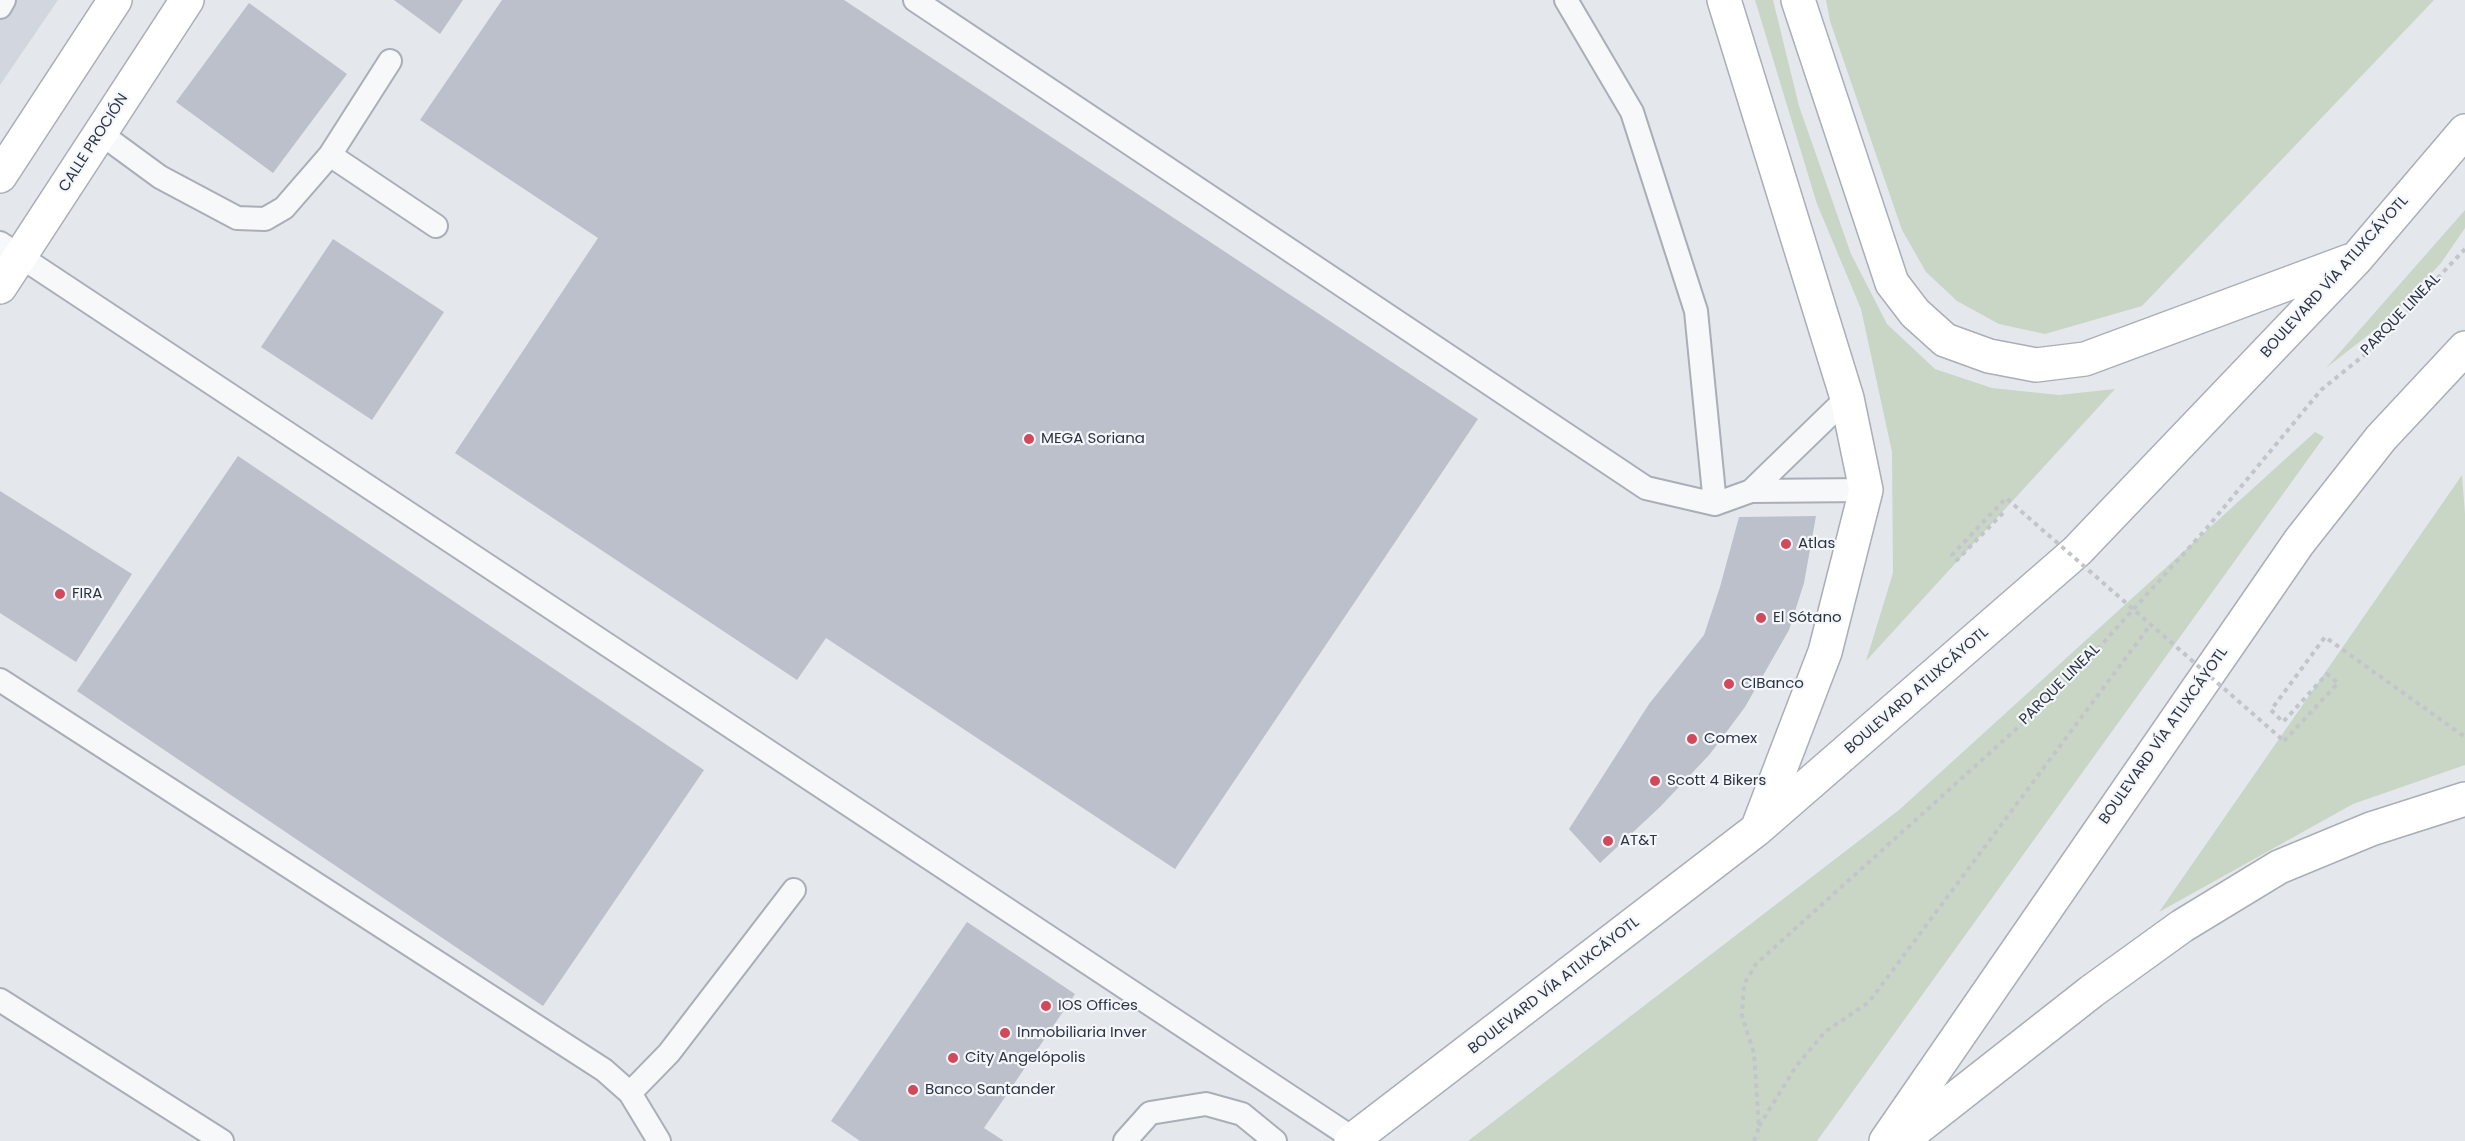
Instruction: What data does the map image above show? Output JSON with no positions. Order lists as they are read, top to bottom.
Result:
{
  "streets": {
    "main road": ["CALLE PROCIÓN", "BOULEVARD VÍA ATLIXCÁYOTL", "BOULEVARD ATLIXCÁYOTL"],
    "path": ["PARQUE LINEAL"]
  },
  "crossings": [
    ["BOULEVARD VÍA ATLIXCÁYOTL", "BOULEVARD ATLIXCÁYOTL"]
  ],
  "places": [
    "MEGA Soriana",
    "Atlas",
    "FIRA",
    "El Sótano",
    "CIBanco",
    "Comex",
    "Scott 4 Bikers",
    "AT&T",
    "IOS Offices",
    "Inmobiliaria Inver",
    "City Angelópolis",
    "Banco Santander"
  ]
}
